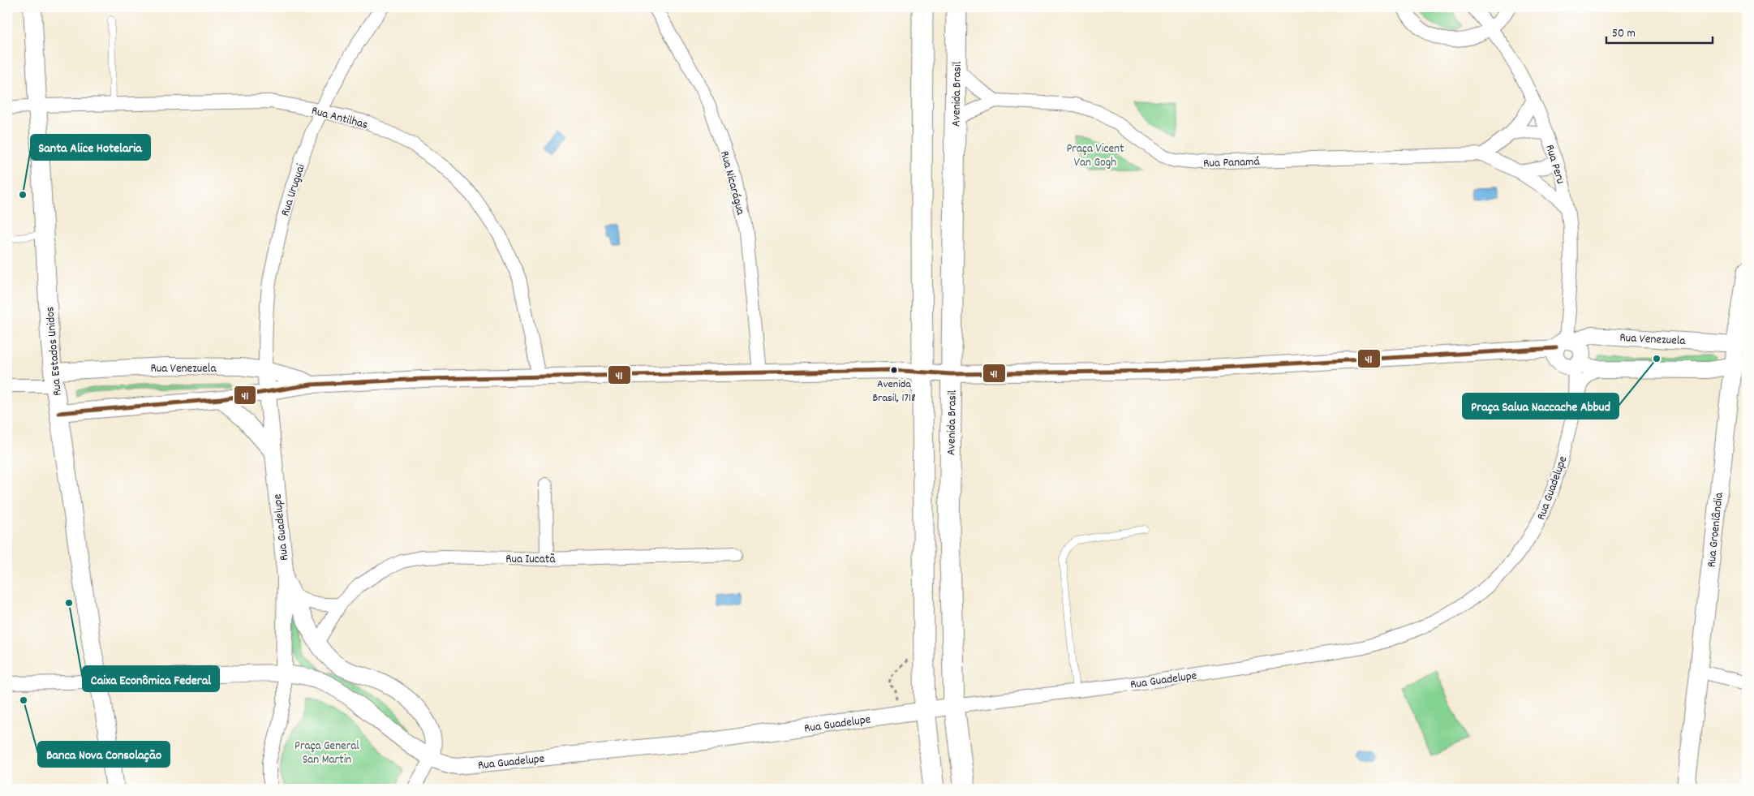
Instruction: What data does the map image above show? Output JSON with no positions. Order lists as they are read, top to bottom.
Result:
{
  "streets": {
    "main road": ["Avenida Brasil", "Rua Estados Unidos", "Rua Groenlândia"],
    "street": [
      "Rua Antilhas",
      "Rua Panamá",
      "Rua Peru",
      "Rua Nicarágua",
      "Rua Uruguai",
      "Rua Venezuela",
      "Rua Guadelupe",
      "Rua Iucatã"
    ]
  },
  "crossings": [
    ["Avenida Brasil", "Rua Panamá"],
    ["Avenida Brasil", "Rua Venezuela"],
    ["Avenida Brasil", "Rua Guadelupe"],
    ["Rua Antilhas", "Rua Uruguai"],
    ["Rua Antilhas", "Rua Venezuela"],
    ["Rua Antilhas", "Rua Estados Unidos"],
    ["Rua Panamá", "Rua Peru"],
    ["Rua Peru", "Rua Venezuela"],
    ["Rua Peru", "Rua Guadelupe"],
    ["Rua Nicarágua", "Rua Venezuela"],
    ["Rua Uruguai", "Rua Venezuela"],
    ["Rua Uruguai", "Rua Guadelupe"],
    ["Rua Venezuela", "Rua Estados Unidos"],
    ["Rua Venezuela", "Rua Guadelupe"],
    ["Rua Venezuela", "Rua Groenlândia"]
  ],
  "parks": ["Praça Vicent Van Gogh", "Praça General San Martin"],
  "places": [
    "Santa Alice Hotelaria",
    "Praça Salua Naccache Abbud",
    "Avenida Brasil, 1718",
    "Caixa Econômica Federal",
    "Banca Nova Consolação"
  ],
  "lines": ["transit line 41"],
  "scale_bar": "50 m"
}
